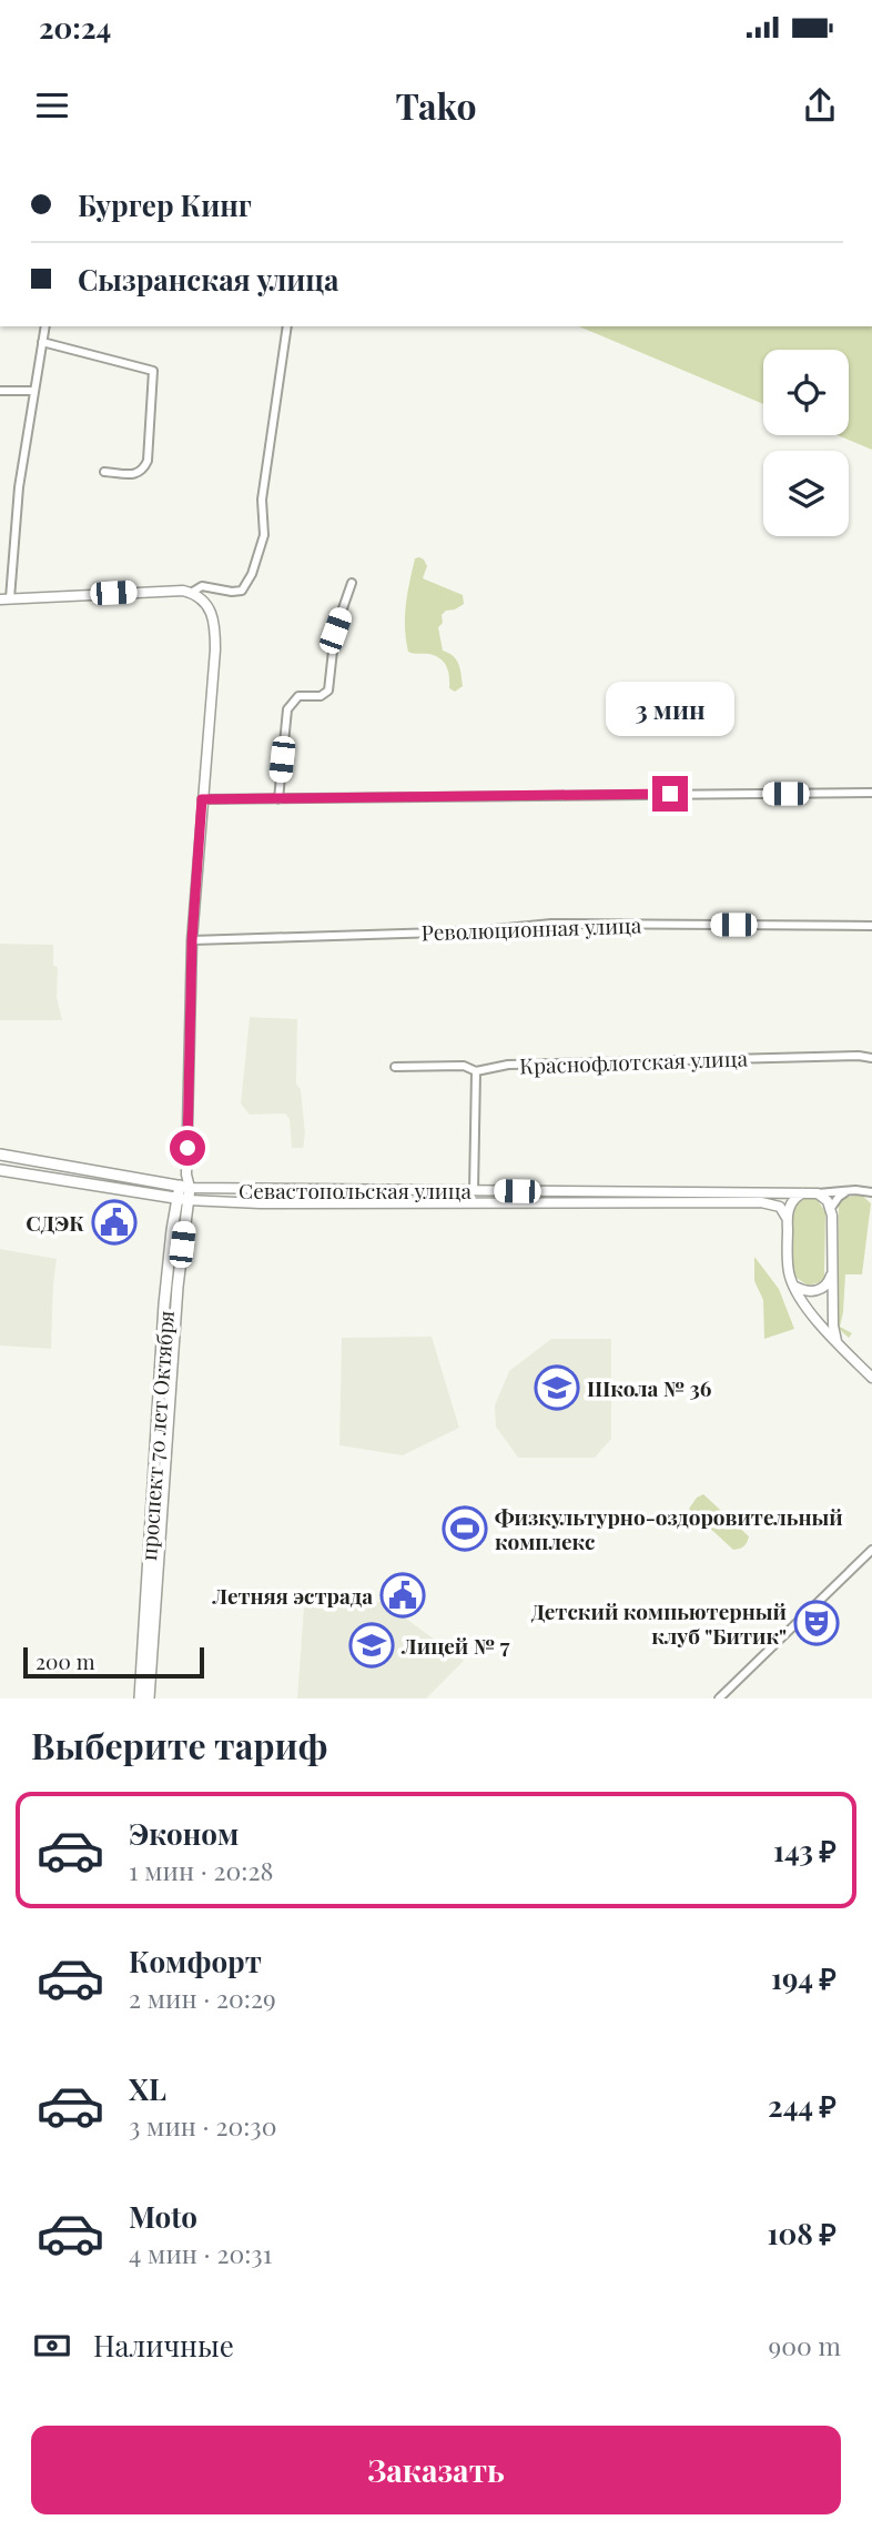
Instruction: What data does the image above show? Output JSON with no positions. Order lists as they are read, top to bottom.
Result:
{
  "streets": {
    "main road": ["Севастопольская улица", "проспект 70 лет Октября"],
    "street": ["Революционная улица", "Краснофлотская улица"]
  },
  "crossings": [
    ["Революционная улица", "проспект 70 лет Октября"],
    ["Севастопольская улица", "проспект 70 лет Октября"]
  ],
  "places": {
    "public building": ["СДЭК", "Летняя эстрада"],
    "school or university": ["Школа № 36", "Лицей № 7"],
    "sports": ["Физкультурно-оздоровительный комплекс"],
    "theatre": ["Детский компьютерный клуб \"Битик\""]
  },
  "scale_bar": "200 m",
  "page": {
    "status": "20:24",
    "header": "Tako",
    "banner": ["Бургер Кинг", "Сызранская улица"],
    "bubble": "3 мин",
    "scale": "200 m",
    "heading": "Выберите тариф",
    "list": [
      {
        "name": "Эконом",
        "note": "1 мин · 20:28",
        "value": "143 ₽"
      },
      {
        "name": "Комфорт",
        "note": "2 мин · 20:29",
        "value": "194 ₽"
      },
      {
        "name": "XL",
        "note": "3 мин · 20:30",
        "value": "244 ₽"
      },
      {
        "name": "Moto",
        "note": "4 мин · 20:31",
        "value": "108 ₽"
      }
    ],
    "pay": ["Наличные", "900 m"],
    "buttons": "Заказать"
  }
}
